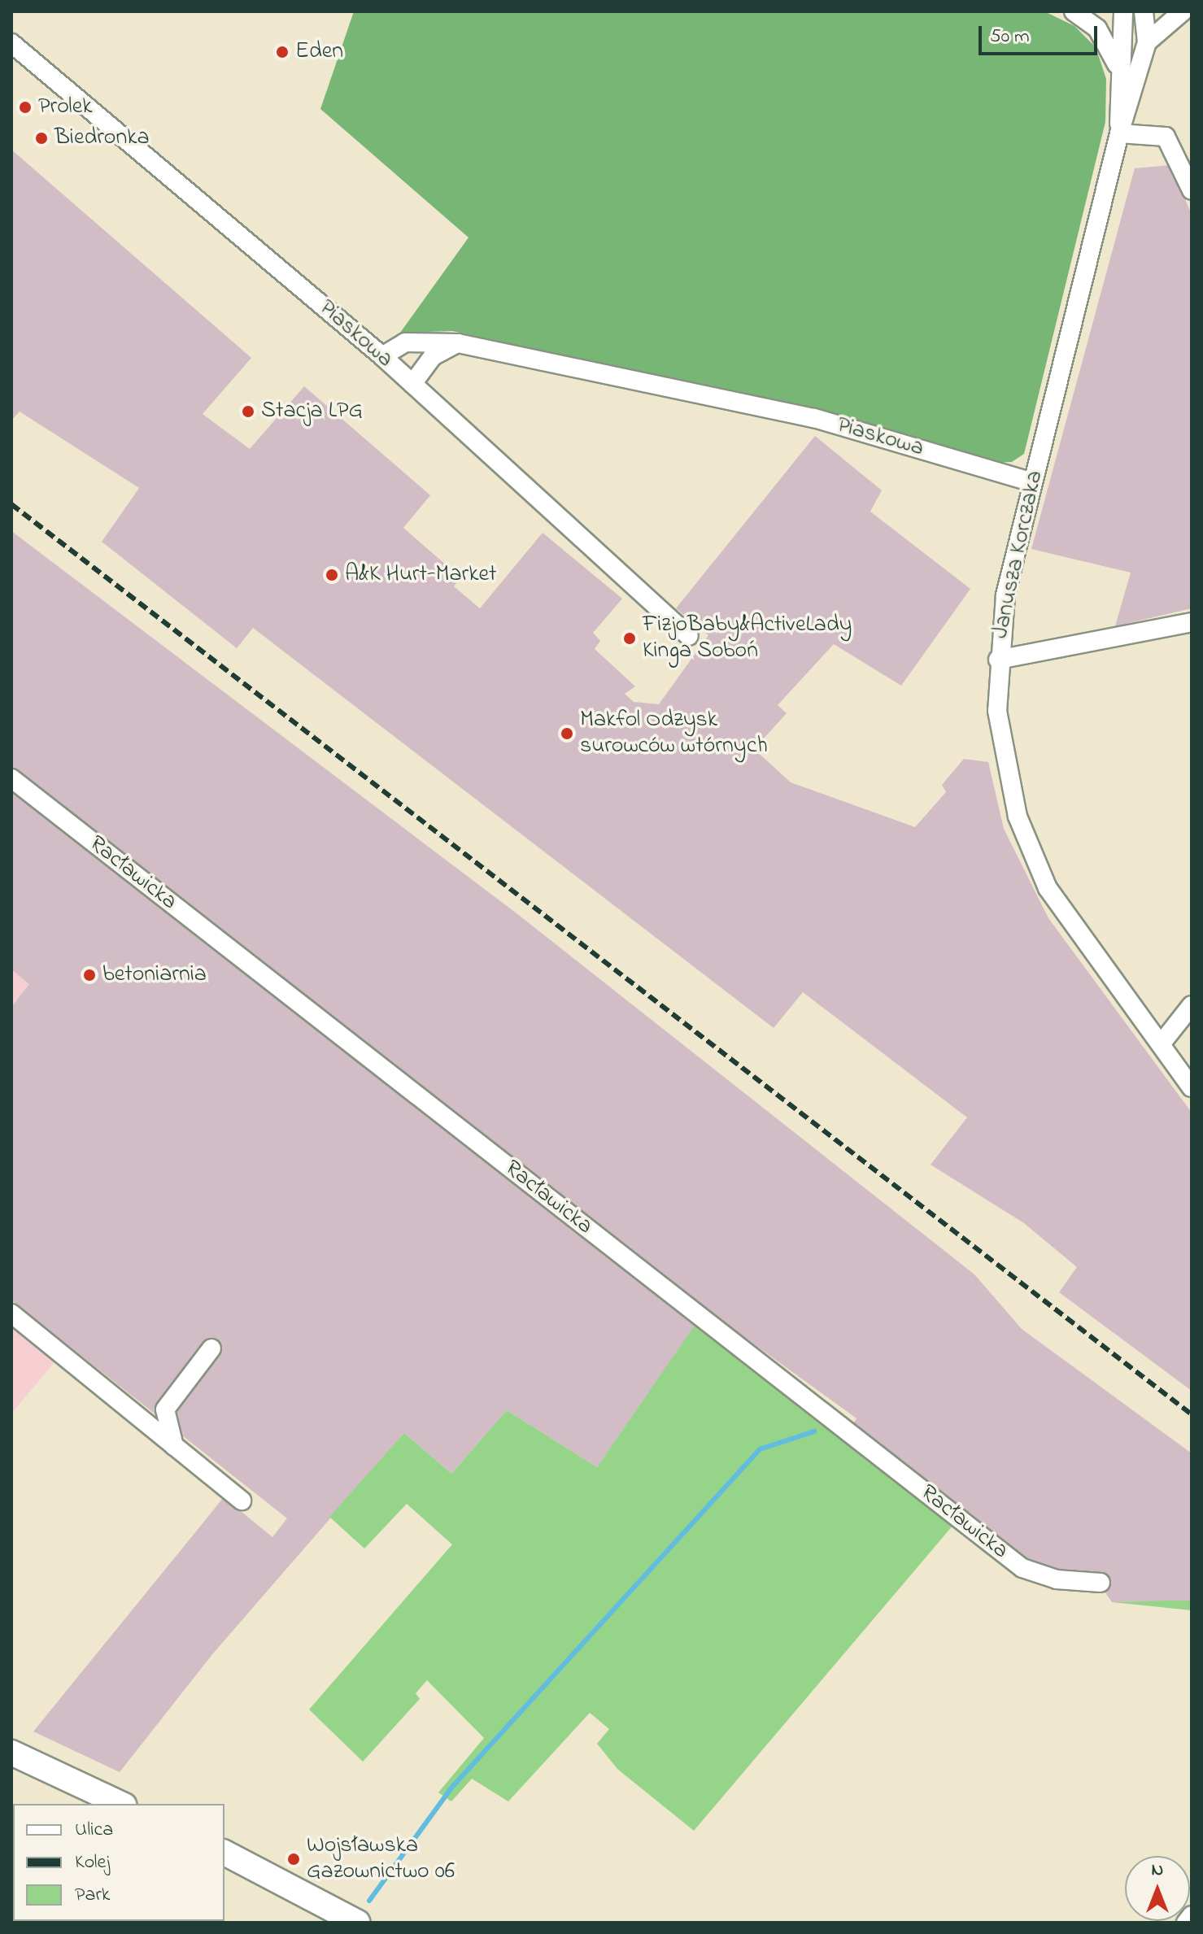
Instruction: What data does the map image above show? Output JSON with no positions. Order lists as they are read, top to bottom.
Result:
{
  "streets": {
    "street": ["Piaskowa", "Janusza Korczaka", "Racławicka"]
  },
  "crossings": [
    ["Piaskowa", "Janusza Korczaka"]
  ],
  "places": [
    "Eden",
    "Prolek",
    "Biedronka",
    "Stacja LPG",
    "A&K Hurt-Market",
    "FizjoBaby&ActiveLady Kinga Soboń",
    "Makfol Odzysk surowców wtórnych",
    "betoniarnia",
    "Wojsławska Gazownictwo 06"
  ],
  "legend": ["Ulica", "Kolej", "Park"],
  "scale_bar": "50 m",
  "north": "top"
}
